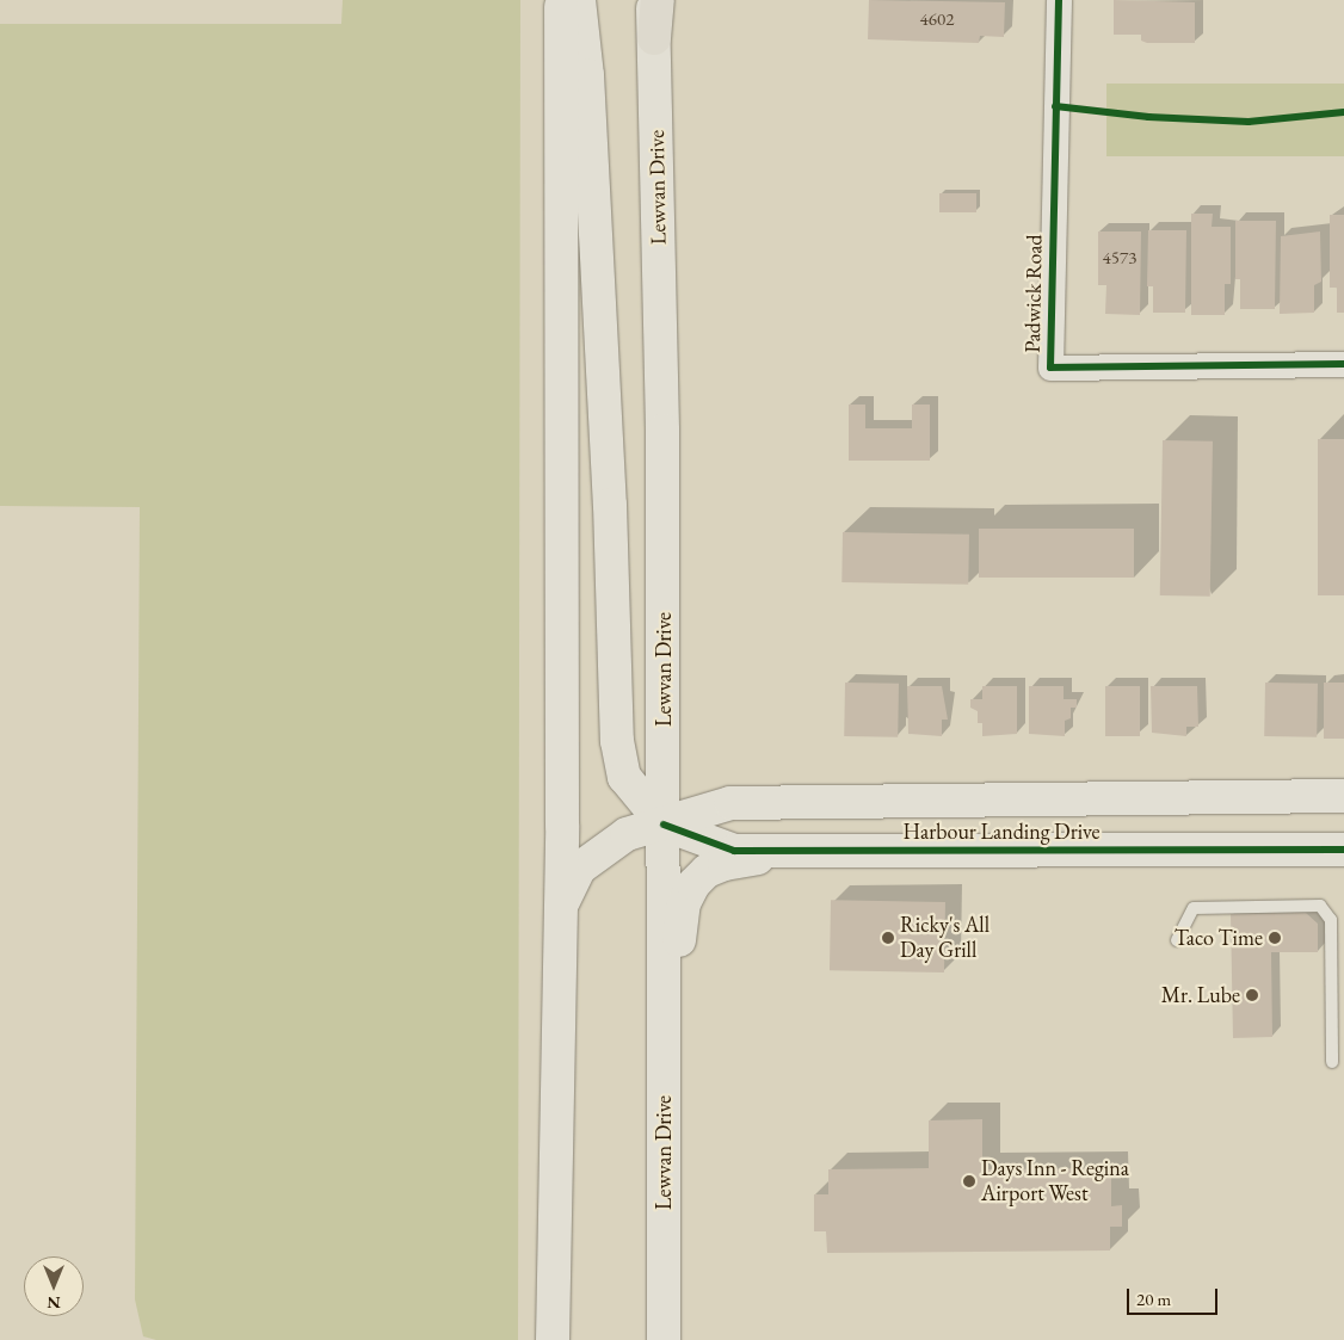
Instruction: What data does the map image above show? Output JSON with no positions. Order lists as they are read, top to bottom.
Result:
{
  "streets": {
    "main road": ["Lewvan Drive", "Harbour Landing Drive"],
    "street": ["Padwick Road"]
  },
  "crossings": [
    ["Lewvan Drive", "Harbour Landing Drive"]
  ],
  "places": [
    "Ricky's All Day Grill",
    "Taco Time",
    "Mr. Lube",
    "Days Inn - Regina Airport West"
  ],
  "house_numbers": ["4602", "4573"],
  "scale_bar": "20 m",
  "north": "bottom"
}
